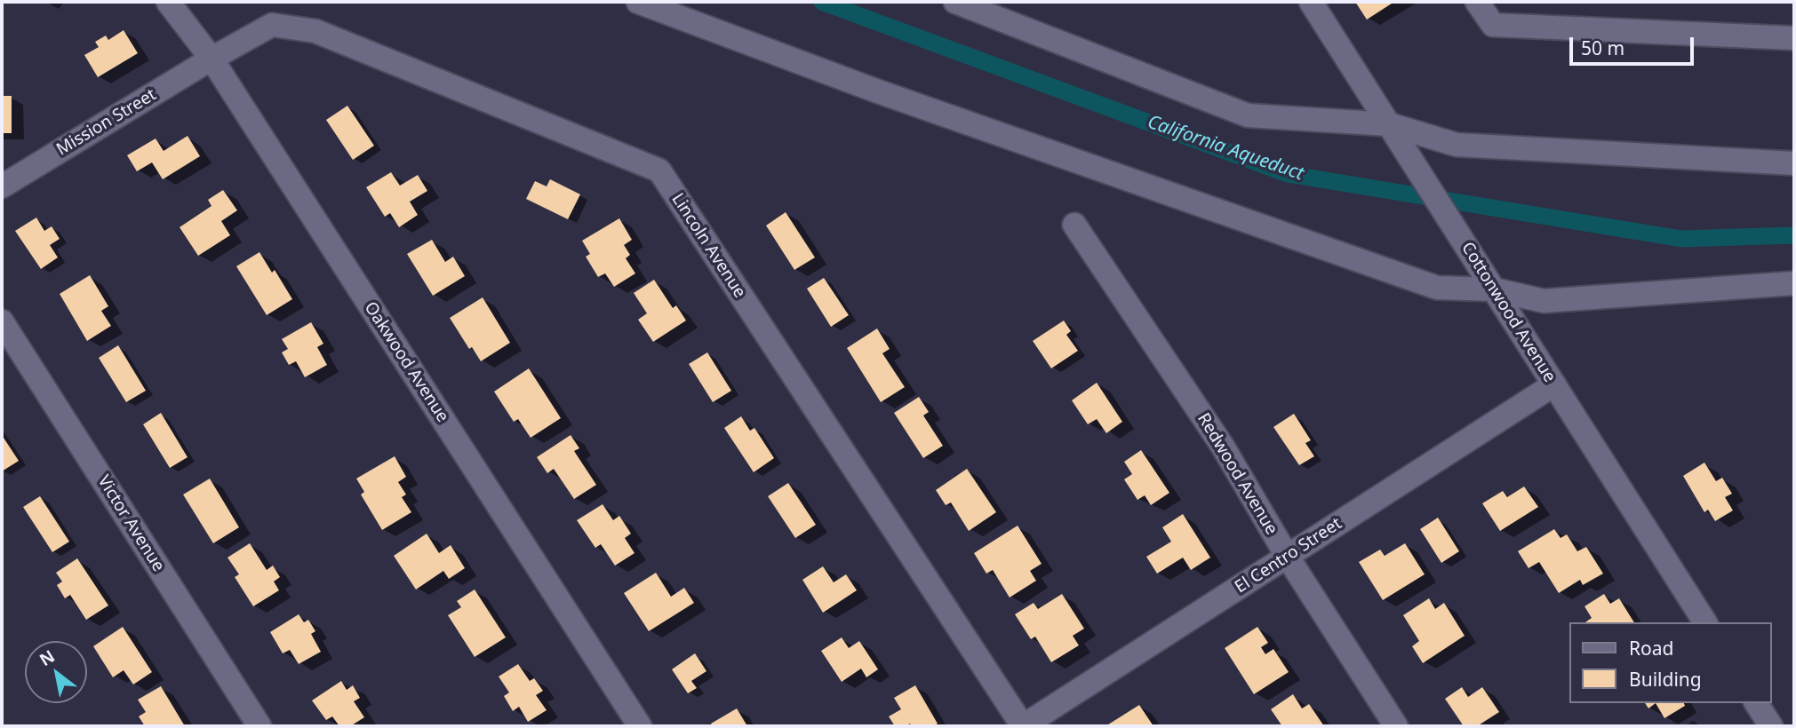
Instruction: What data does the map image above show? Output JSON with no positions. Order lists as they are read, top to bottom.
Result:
{
  "streets": {
    "street": [
      "Mission Street",
      "Lincoln Avenue",
      "Cottonwood Avenue",
      "Oakwood Avenue",
      "Redwood Avenue",
      "Victor Avenue",
      "El Centro Street"
    ]
  },
  "crossings": [
    ["Mission Street", "Lincoln Avenue"],
    ["Mission Street", "Oakwood Avenue"],
    ["Lincoln Avenue", "Oakwood Avenue"],
    ["Lincoln Avenue", "El Centro Street"],
    ["Cottonwood Avenue", "El Centro Street"],
    ["Redwood Avenue", "El Centro Street"]
  ],
  "water": ["California Aqueduct"],
  "legend": ["Road", "Building"],
  "scale_bar": "50 m",
  "north": "top left"
}
